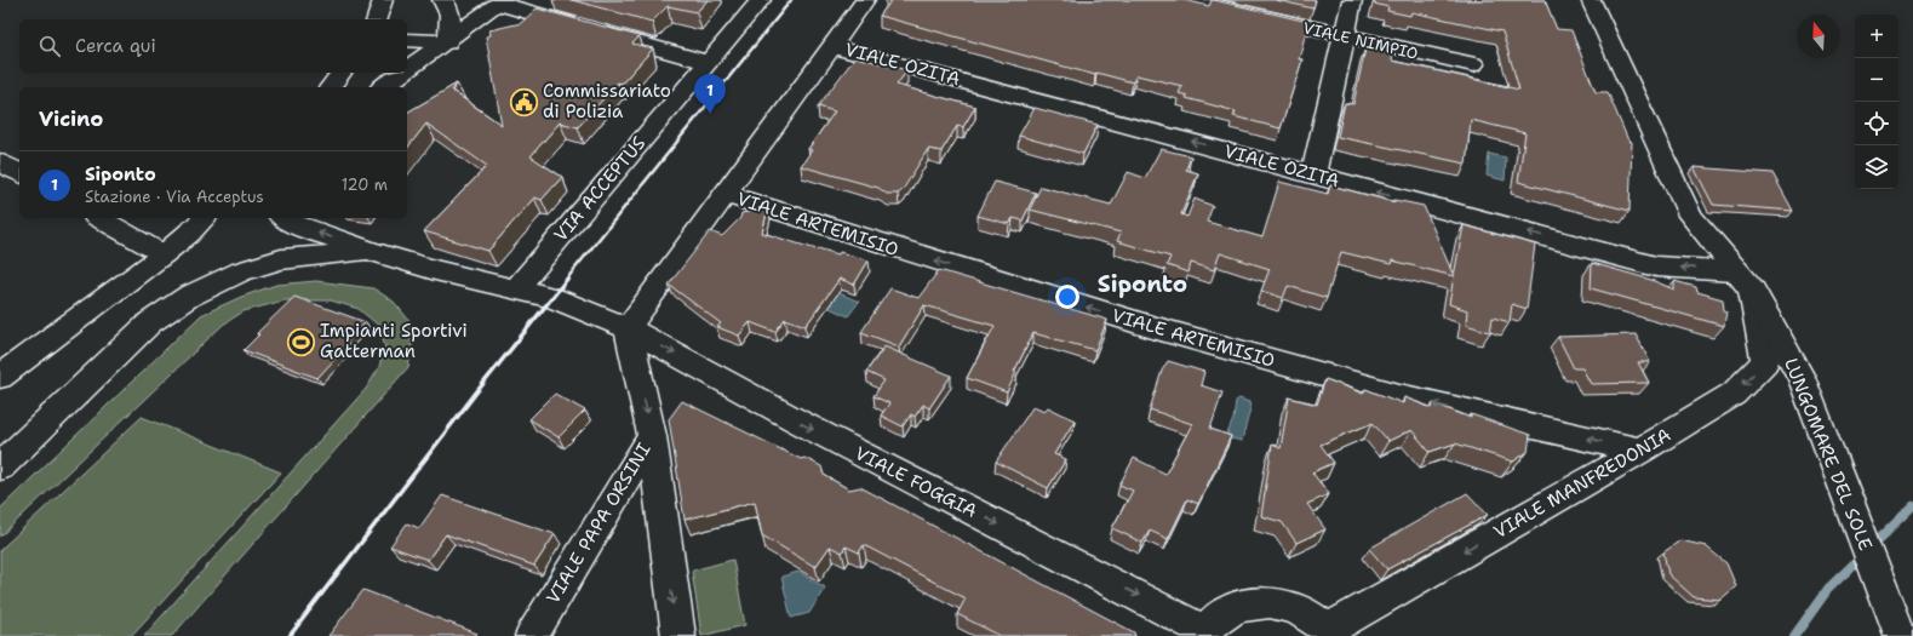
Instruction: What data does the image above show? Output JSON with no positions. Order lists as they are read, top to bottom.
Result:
{
  "streets": {
    "street": [
      "VIALE NIMPIO",
      "VIALE OZITA",
      "VIA ACCEPTUS",
      "VIALE ARTEMISIO",
      "LUNGOMARE DEL SOLE",
      "VIALE FOGGIA",
      "VIALE MANFREDONIA",
      "VIALE PAPA ORSINI"
    ]
  },
  "crossings": [
    ["VIALE OZITA", "LUNGOMARE DEL SOLE"],
    ["VIALE OZITA", "VIALE MANFREDONIA"],
    ["VIA ACCEPTUS", "VIALE FOGGIA"],
    ["VIALE ARTEMISIO", "VIALE MANFREDONIA"],
    ["LUNGOMARE DEL SOLE", "VIALE MANFREDONIA"]
  ],
  "one_way": ["VIALE OZITA", "VIALE ARTEMISIO", "VIALE MANFREDONIA"],
  "districts": ["Siponto"],
  "places": {
    "public building": ["Commissariato di Polizia"],
    "sports": ["Impianti Sportivi Gatterman"]
  },
  "north": "top",
  "page": {
    "map_buttons": ["+", "−"],
    "search": "Cerca qui",
    "pins": "1",
    "heading": "Vicino",
    "list": [
      {
        "mark": "1",
        "name": "Siponto",
        "note": "Stazione · Via Acceptus",
        "value": "120 m"
      }
    ]
  }
}
